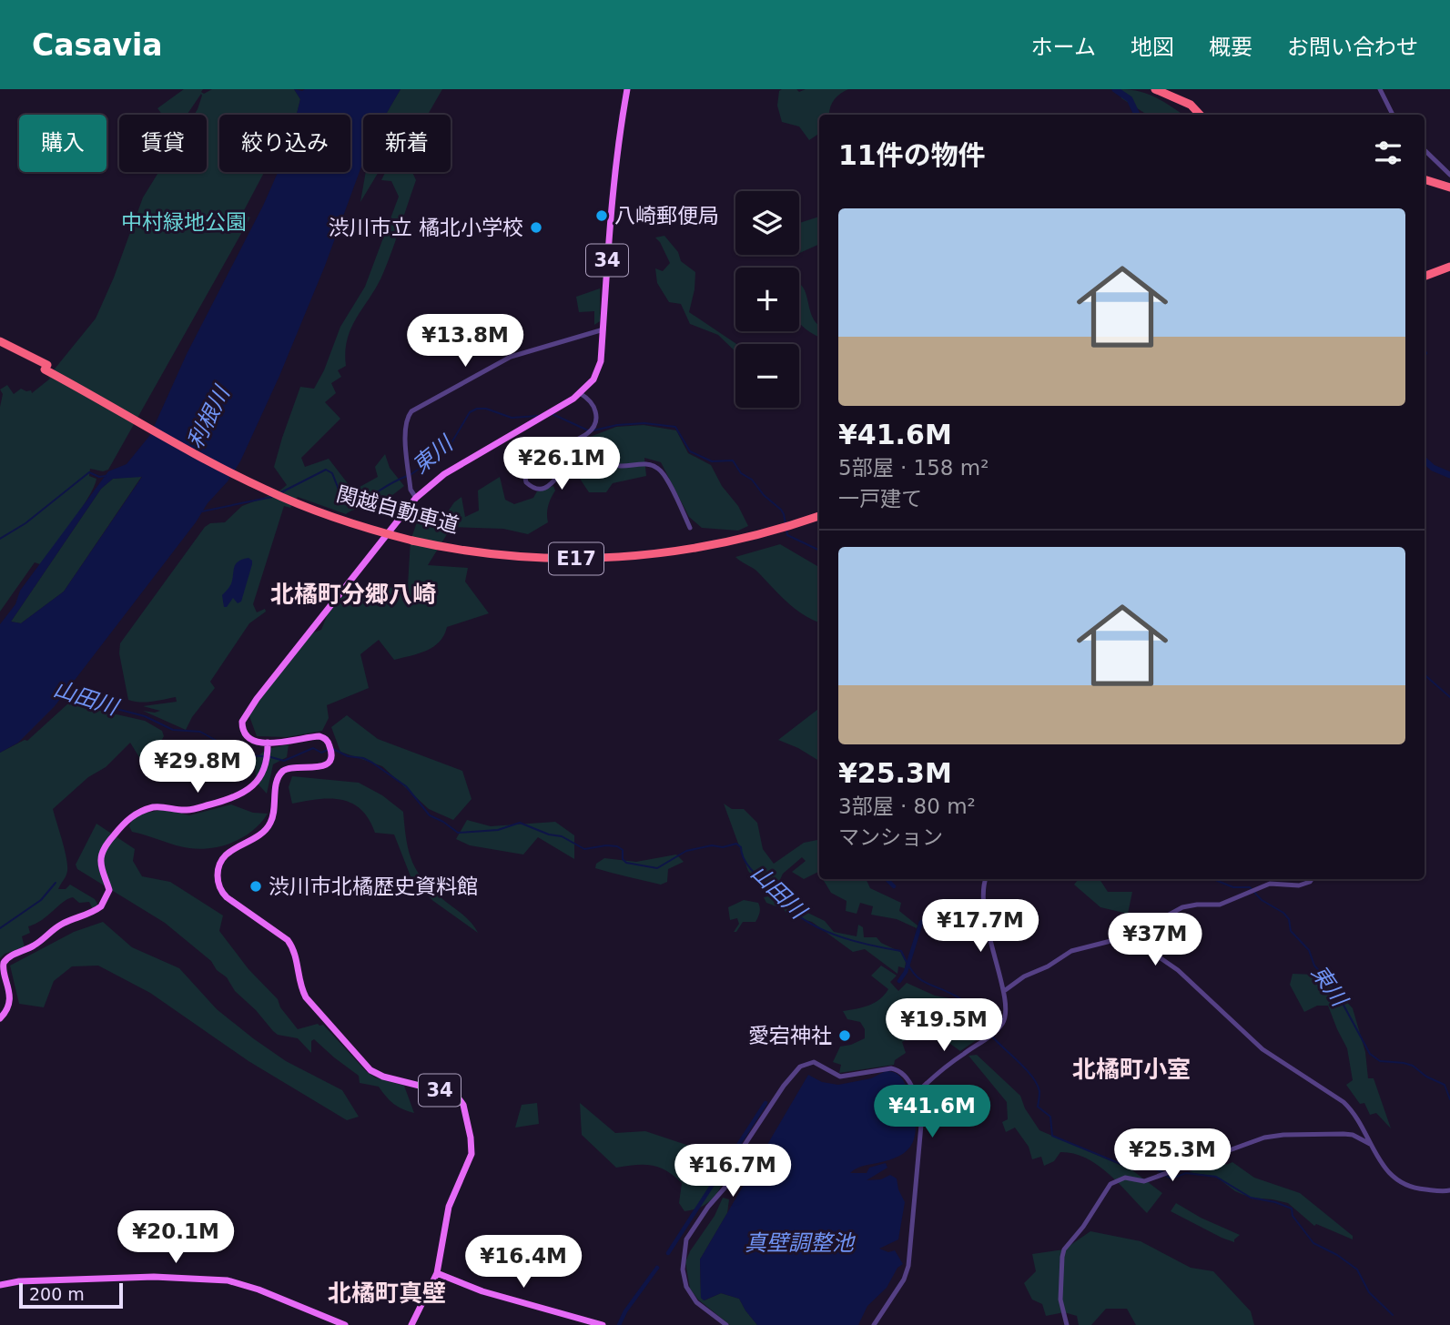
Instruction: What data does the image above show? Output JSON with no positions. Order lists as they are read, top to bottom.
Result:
{
  "streets": {
    "highway": ["関越自動車道", "E17"],
    "main road": ["34"]
  },
  "districts": ["北橘町分郷八崎", "北橘町小室", "北橘町真壁"],
  "water": [
    "利根川",
    "東川",
    "山田川",
    "真壁調整池"
  ],
  "parks": ["中村緑地公園"],
  "places": [
    "八崎郵便局",
    "渋川市立 橘北小学校",
    "渋川市北橘歴史資料館",
    "愛宕神社"
  ],
  "scale_bar": "200 m",
  "page": {
    "header": "Casavia",
    "nav": [
      "ホーム",
      "地図",
      "概要",
      "お問い合わせ"
    ],
    "chip": [
      "購入",
      "賃貸",
      "絞り込み",
      "新着"
    ],
    "heading": "11件の物件",
    "map_buttons": ["+", "−"],
    "list": [
      {
        "name": "¥41.6M",
        "note": "5部屋 · 158 m² · 一戸建て"
      },
      {
        "name": "¥25.3M",
        "note": "3部屋 · 80 m² · マンション"
      }
    ],
    "price": [
      "¥13.8M",
      "¥26.1M",
      "¥29.8M",
      "¥17.7M",
      "¥37M",
      "¥19.5M",
      "¥41.6M",
      "¥25.3M",
      "¥16.7M",
      "¥20.1M",
      "¥16.4M"
    ],
    "scale": "200 m"
  }
}
